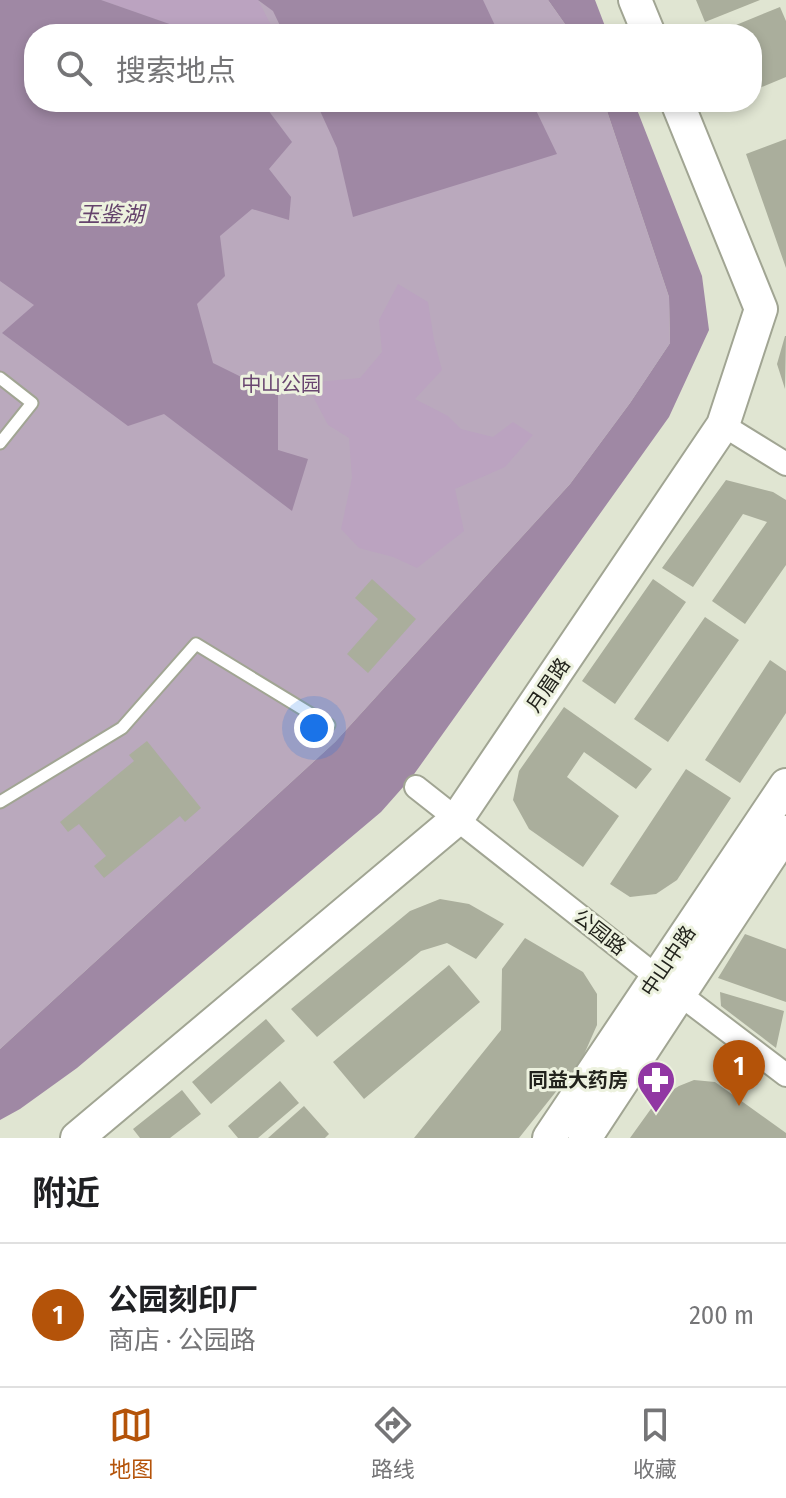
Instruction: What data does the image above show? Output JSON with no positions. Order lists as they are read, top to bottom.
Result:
{
  "streets": {
    "street": ["月眉路", "公园路", "中山中路"]
  },
  "crossings": [
    ["月眉路", "公园路"],
    ["公园路", "中山中路"]
  ],
  "water": ["玉鉴湖"],
  "parks": ["中山公园"],
  "places": {
    "pharmacy": ["同益大药房"]
  },
  "page": {
    "search": "搜索地点",
    "pins": "1",
    "heading": "附近",
    "list": [
      {
        "mark": "1",
        "name": "公园刻印厂",
        "note": "商店 · 公园路",
        "value": "200 m"
      }
    ],
    "nav": ["地图", "路线", "收藏"]
  }
}
